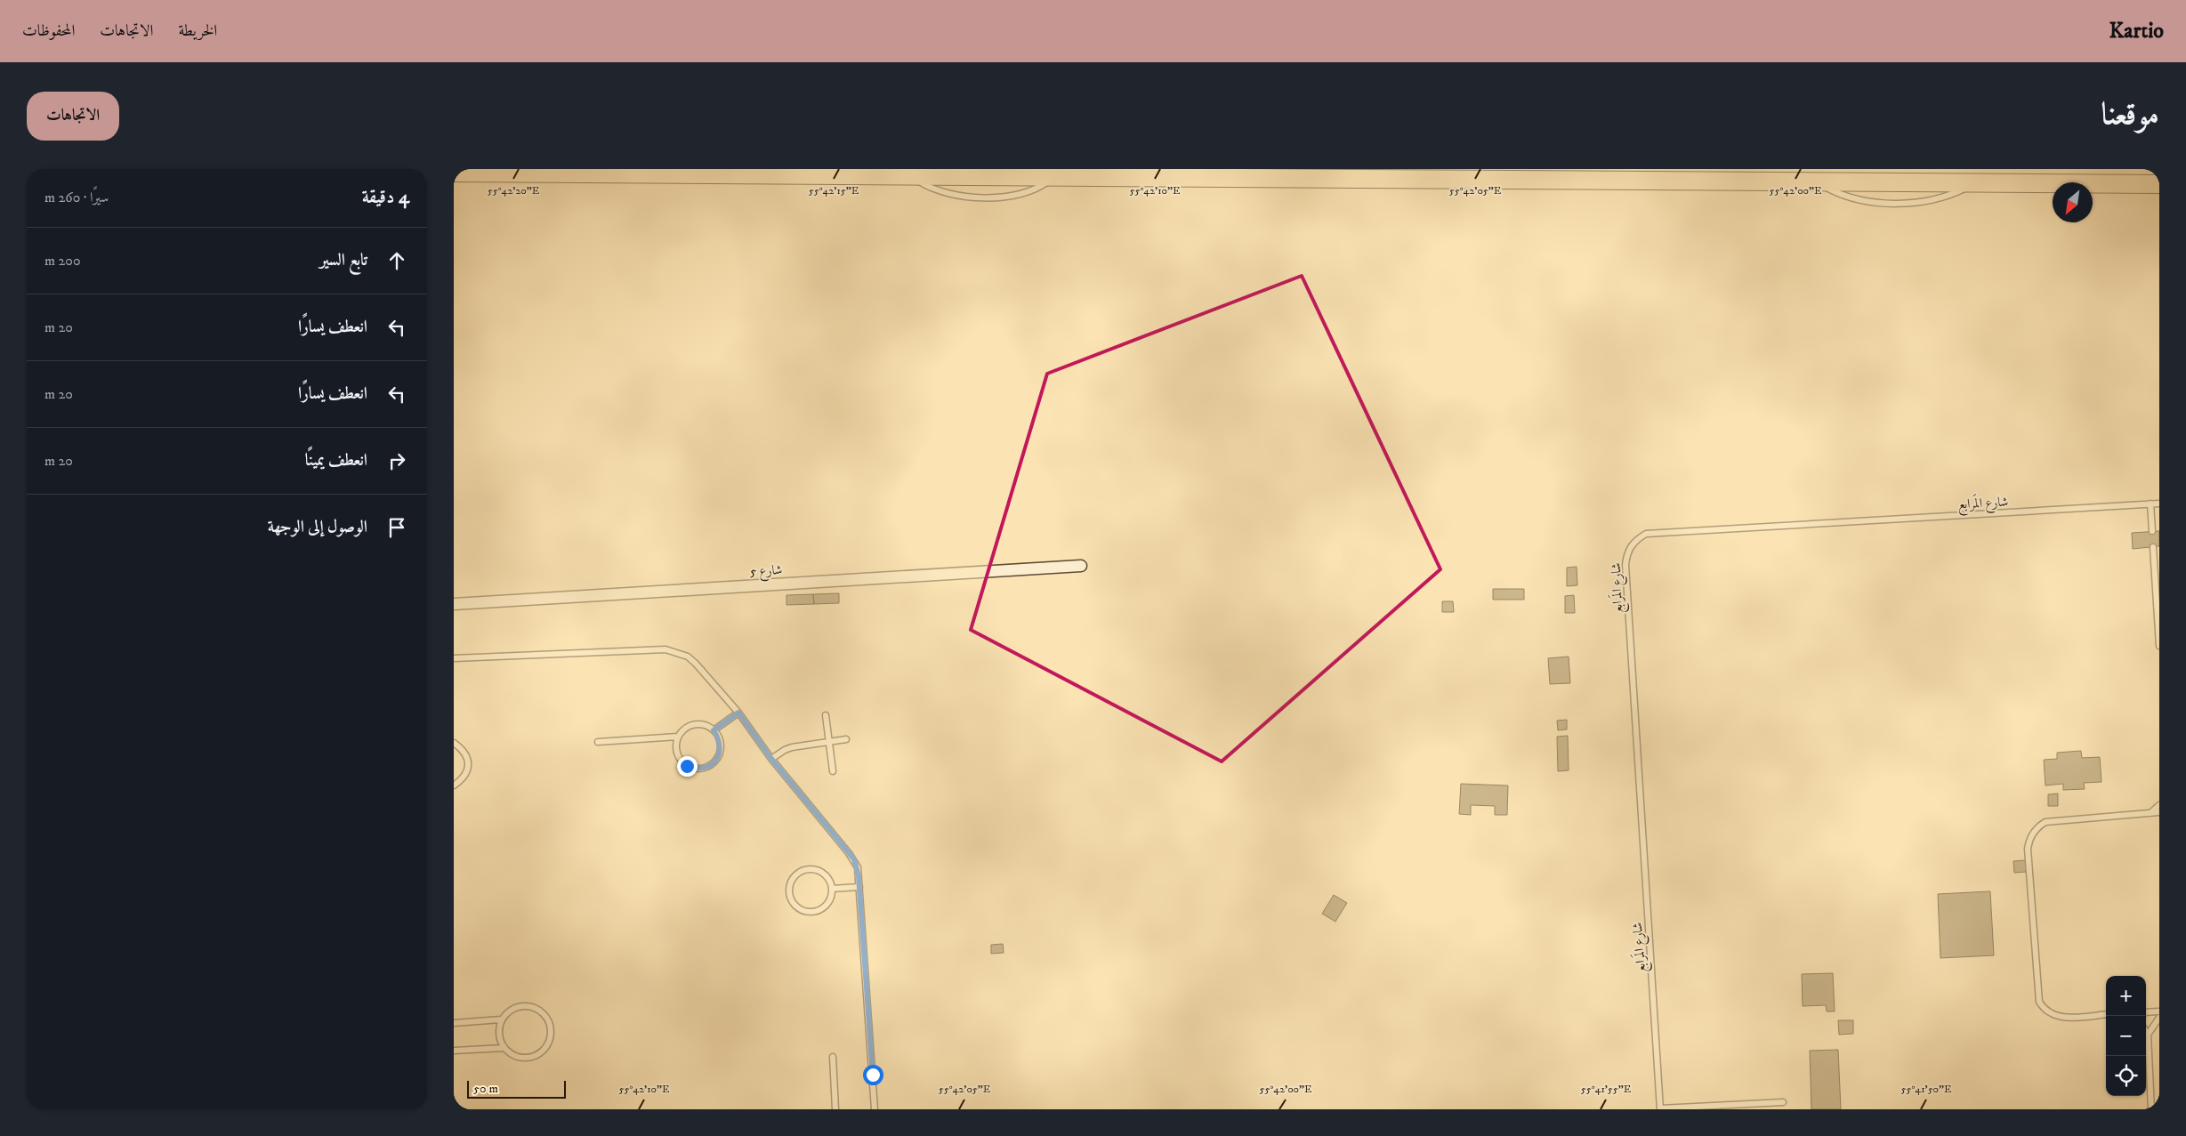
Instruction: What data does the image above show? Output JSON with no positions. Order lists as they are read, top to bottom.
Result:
{
  "streets": {
    "street": ["شارع 5"],
    "lane": ["شارع المَرابع"]
  },
  "scale_bar": "50 m",
  "north": "bottom left",
  "page": {
    "header": "Kartio",
    "nav": ["الخريطة", "الاتجاهات", "المحفوظات"],
    "title": "موقعنا",
    "buttons": "الاتجاهات",
    "heading": ["4 دقيقة", "سيرًا · 260 m"],
    "list": [
      ["تابع السير", "200 m"],
      ["انعطف يسارًا", "20 m"],
      ["انعطف يسارًا", "20 m"],
      ["انعطف يمينًا", "20 m"],
      "الوصول إلى الوجهة"
    ],
    "map_buttons": ["+", "−"],
    "scale": "50 m"
  },
  "coordinates": [
    "55°42'20\"E",
    "55°42'15\"E",
    "55°42'10\"E",
    "55°42'05\"E",
    "55°42'00\"E",
    "55°41'55\"E",
    "55°41'50\"E"
  ]
}
